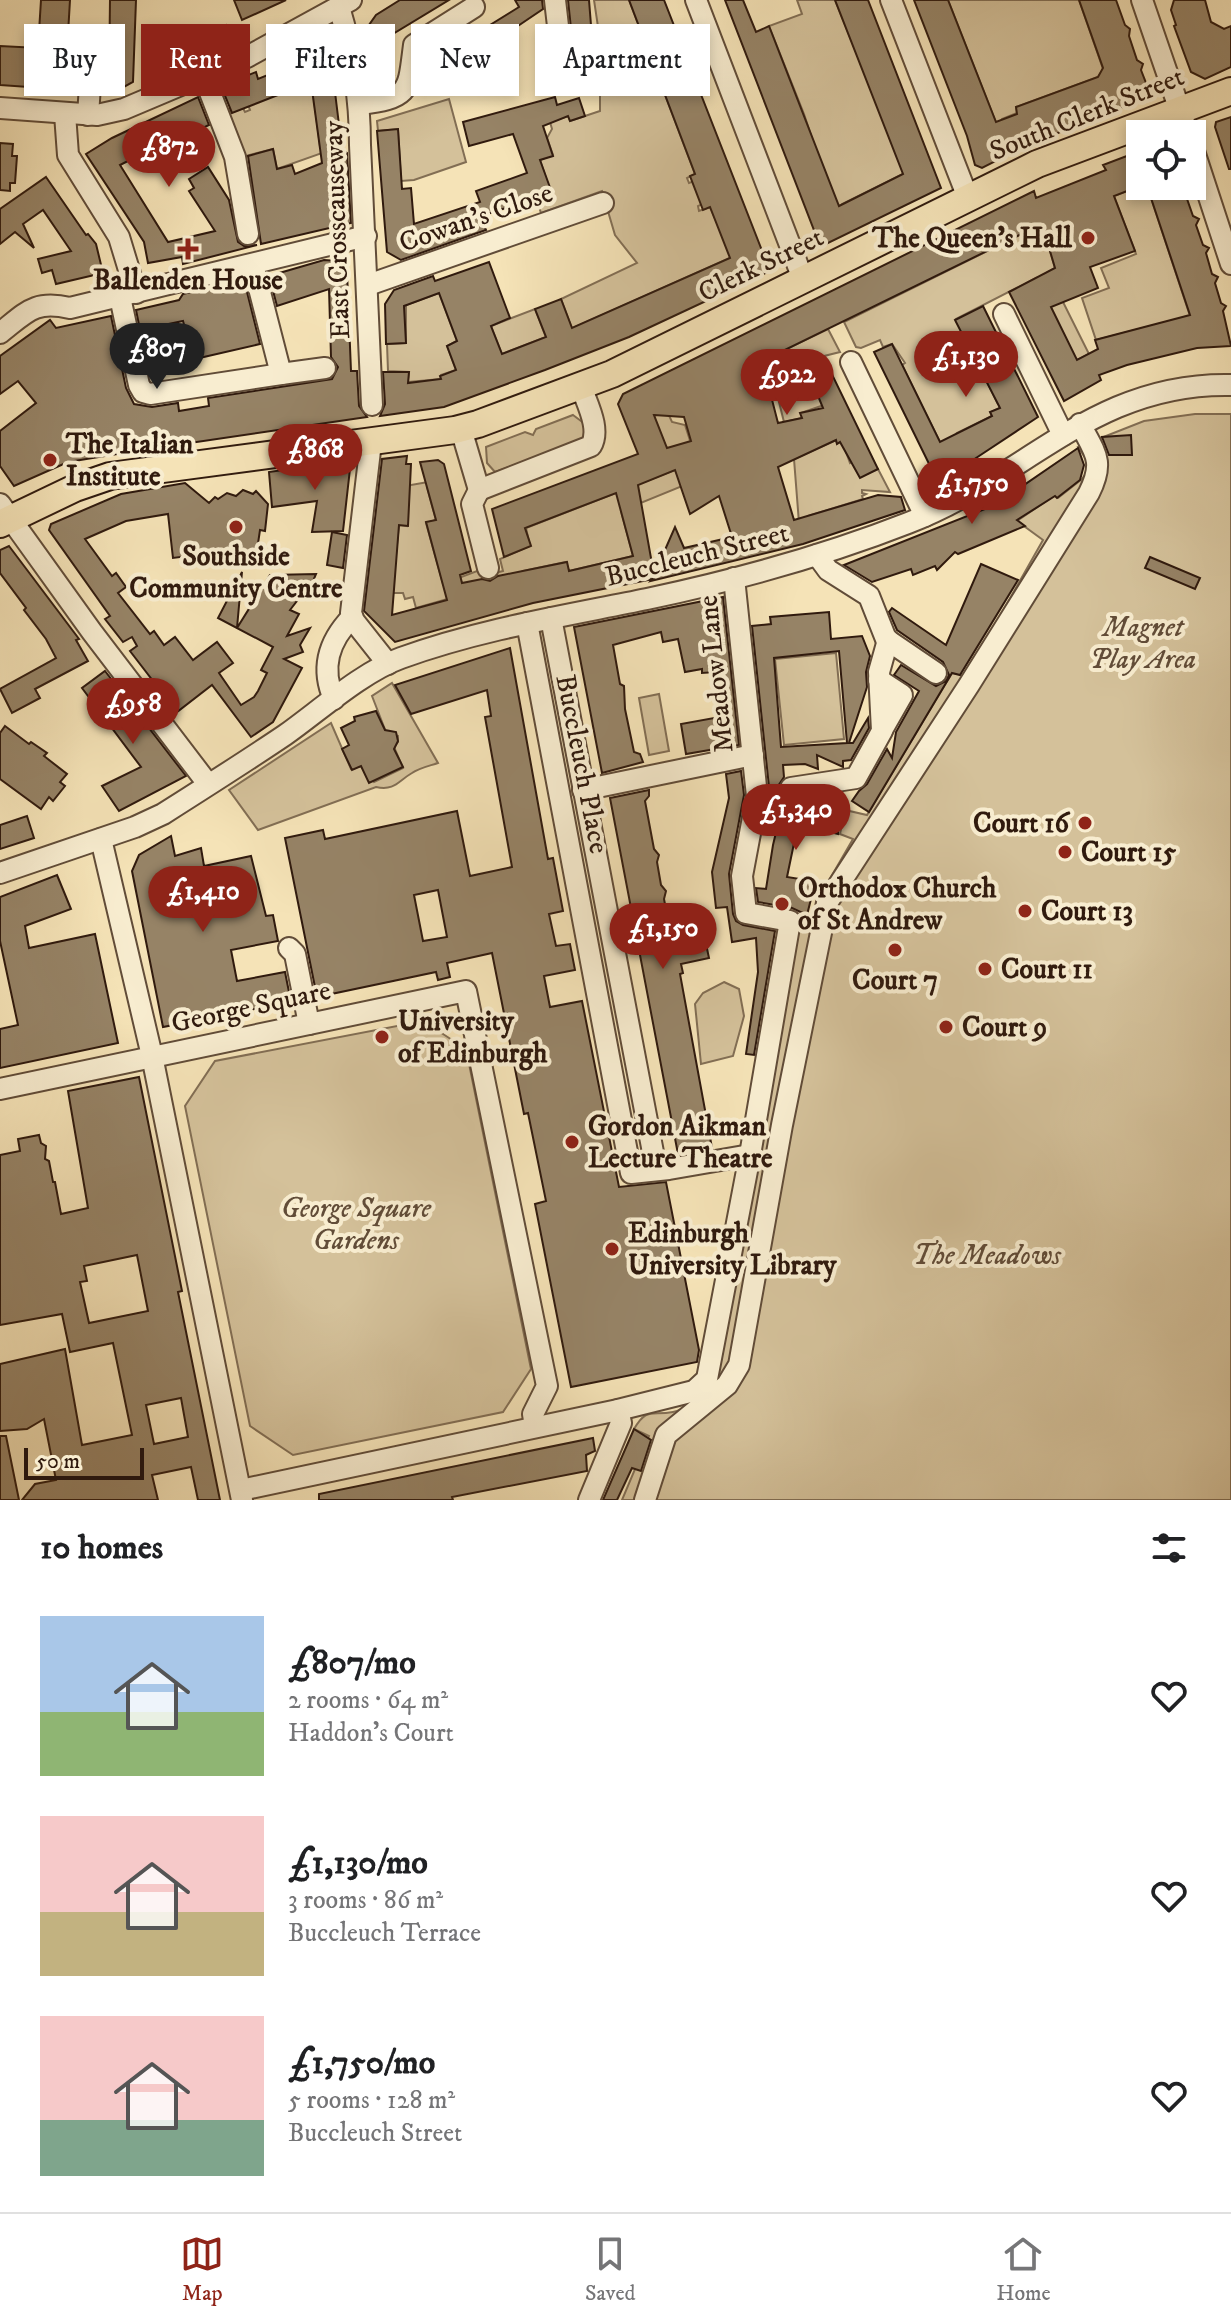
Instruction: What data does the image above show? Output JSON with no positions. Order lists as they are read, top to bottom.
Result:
{
  "streets": {
    "main road": ["South Clerk Street", "Clerk Street"],
    "street": [
      "Cowan's Close",
      "East Crosscauseway",
      "Buccleuch Street",
      "Meadow Lane",
      "Buccleuch Place",
      "George Square"
    ]
  },
  "crossings": [
    ["South Clerk Street", "Clerk Street"],
    ["Cowan's Close", "East Crosscauseway"],
    ["Buccleuch Street", "Meadow Lane"],
    ["Buccleuch Street", "Buccleuch Place"],
    ["Meadow Lane", "Buccleuch Place"],
    ["Meadow Lane", "George Square"],
    ["Buccleuch Place", "George Square"]
  ],
  "parks": ["Magnet Play Area", "George Square Gardens", "The Meadows"],
  "places": {
    "other": [
      "The Queen's Hall",
      "The Italian Institute",
      "Southside Community Centre",
      "Court 16",
      "Court 15",
      "Orthodox Church of St Andrew",
      "Court 13",
      "Court 7",
      "Court 11",
      "Court 9",
      "University of Edinburgh",
      "Gordon Aikman Lecture Theatre",
      "Edinburgh University Library"
    ],
    "health": ["Ballenden House"]
  },
  "scale_bar": "50 m",
  "page": {
    "chip": [
      "Buy",
      "Rent",
      "Filters",
      "New",
      "Apartment"
    ],
    "price": [
      "£872",
      "£807",
      "£1,130",
      "£922",
      "£868",
      "£1,750",
      "£958",
      "£1,340",
      "£1,410",
      "£1,150"
    ],
    "scale": "50 m",
    "heading": "10 homes",
    "list": [
      {
        "name": "£807/mo",
        "note": "2 rooms · 64 m² · Haddon's Court"
      },
      {
        "name": "£1,130/mo",
        "note": "3 rooms · 86 m² · Buccleuch Terrace"
      },
      {
        "name": "£1,750/mo",
        "note": "5 rooms · 128 m² · Buccleuch Street"
      }
    ],
    "tabs": ["Map", "Saved", "Home"]
  }
}
